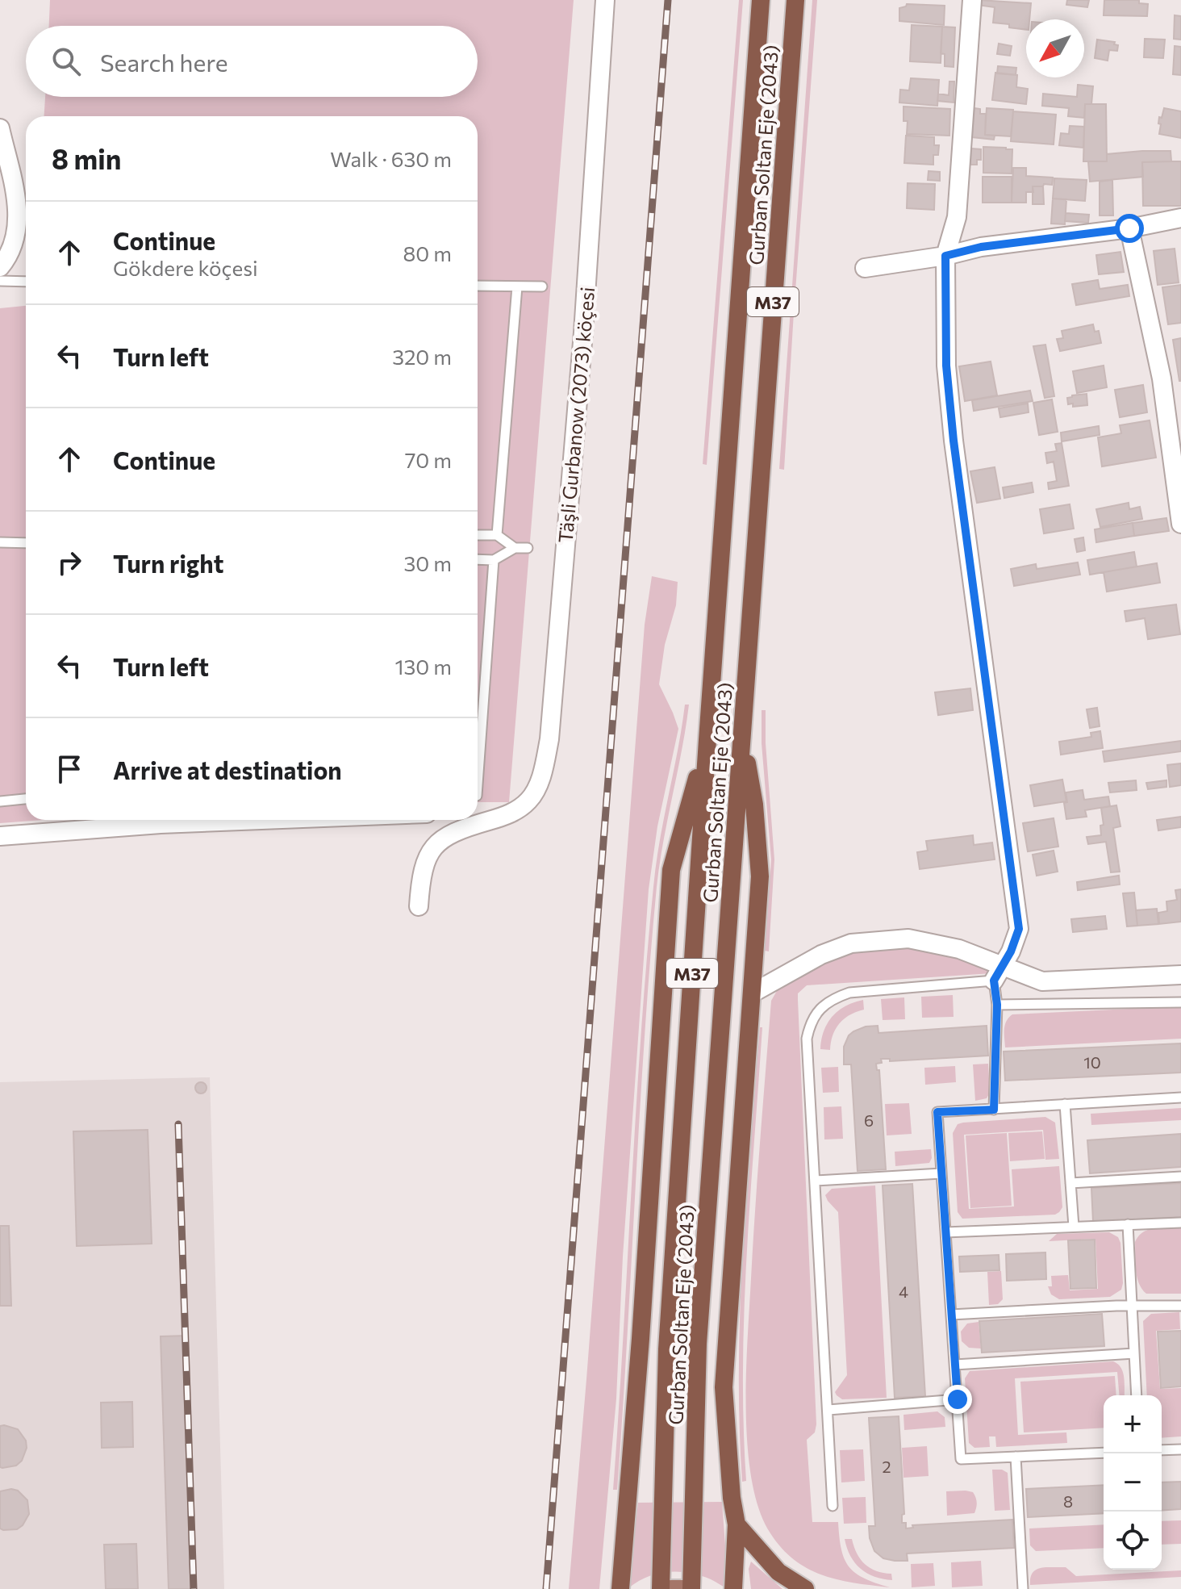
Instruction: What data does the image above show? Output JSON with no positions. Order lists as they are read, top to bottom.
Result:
{
  "streets": {
    "highway": ["Gurban Soltan Eje (2043)", "M37"],
    "street": ["Täşli Gurbanow (2073) köçesi"]
  },
  "house_numbers": [
    "10",
    "6",
    "4",
    "2",
    "8"
  ],
  "north": "bottom left",
  "page": {
    "search": "Search here",
    "heading": ["8 min", "Walk · 630 m"],
    "list": [
      ["Continue", "Gökdere köçesi", "80 m"],
      ["Turn left", "320 m"],
      ["Continue", "70 m"],
      ["Turn right", "30 m"],
      ["Turn left", "130 m"],
      "Arrive at destination"
    ],
    "map_buttons": ["+", "−"]
  }
}
